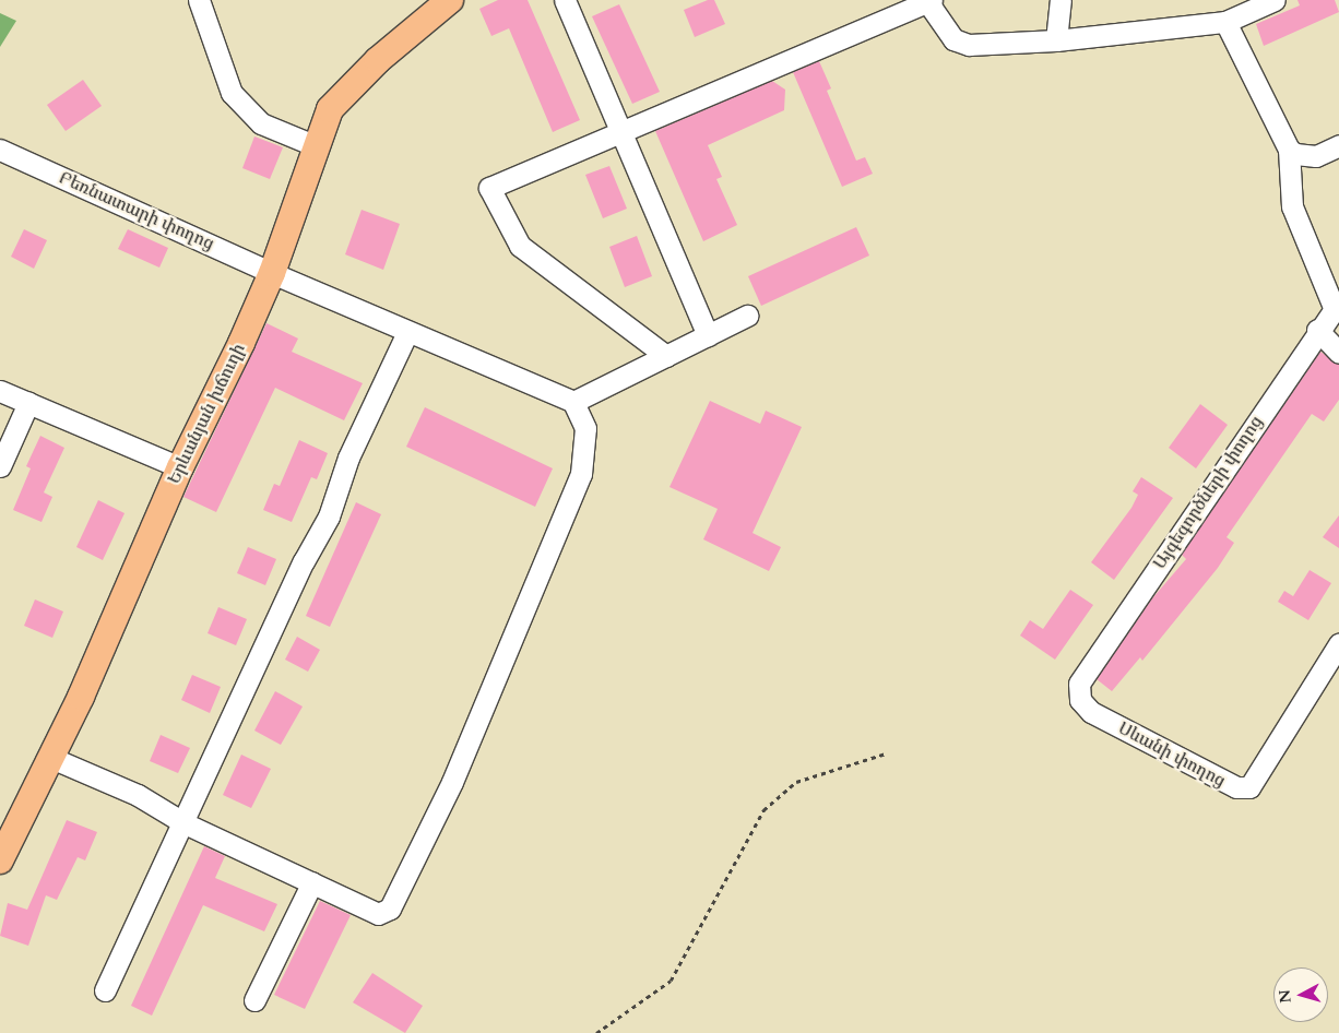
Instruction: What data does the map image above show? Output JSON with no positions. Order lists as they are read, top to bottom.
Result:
{
  "streets": {
    "main road": ["Երևանյան խճուղի"],
    "street": ["Բեռնատարի փողոց", "Այգեգործների փողոց", "Սևանի փողոց"]
  },
  "crossings": [
    ["Բեռնատարի փողոց", "Երևանյան խճուղի"],
    ["Այգեգործների փողոց", "Սևանի փողոց"]
  ],
  "north": "left"
}
